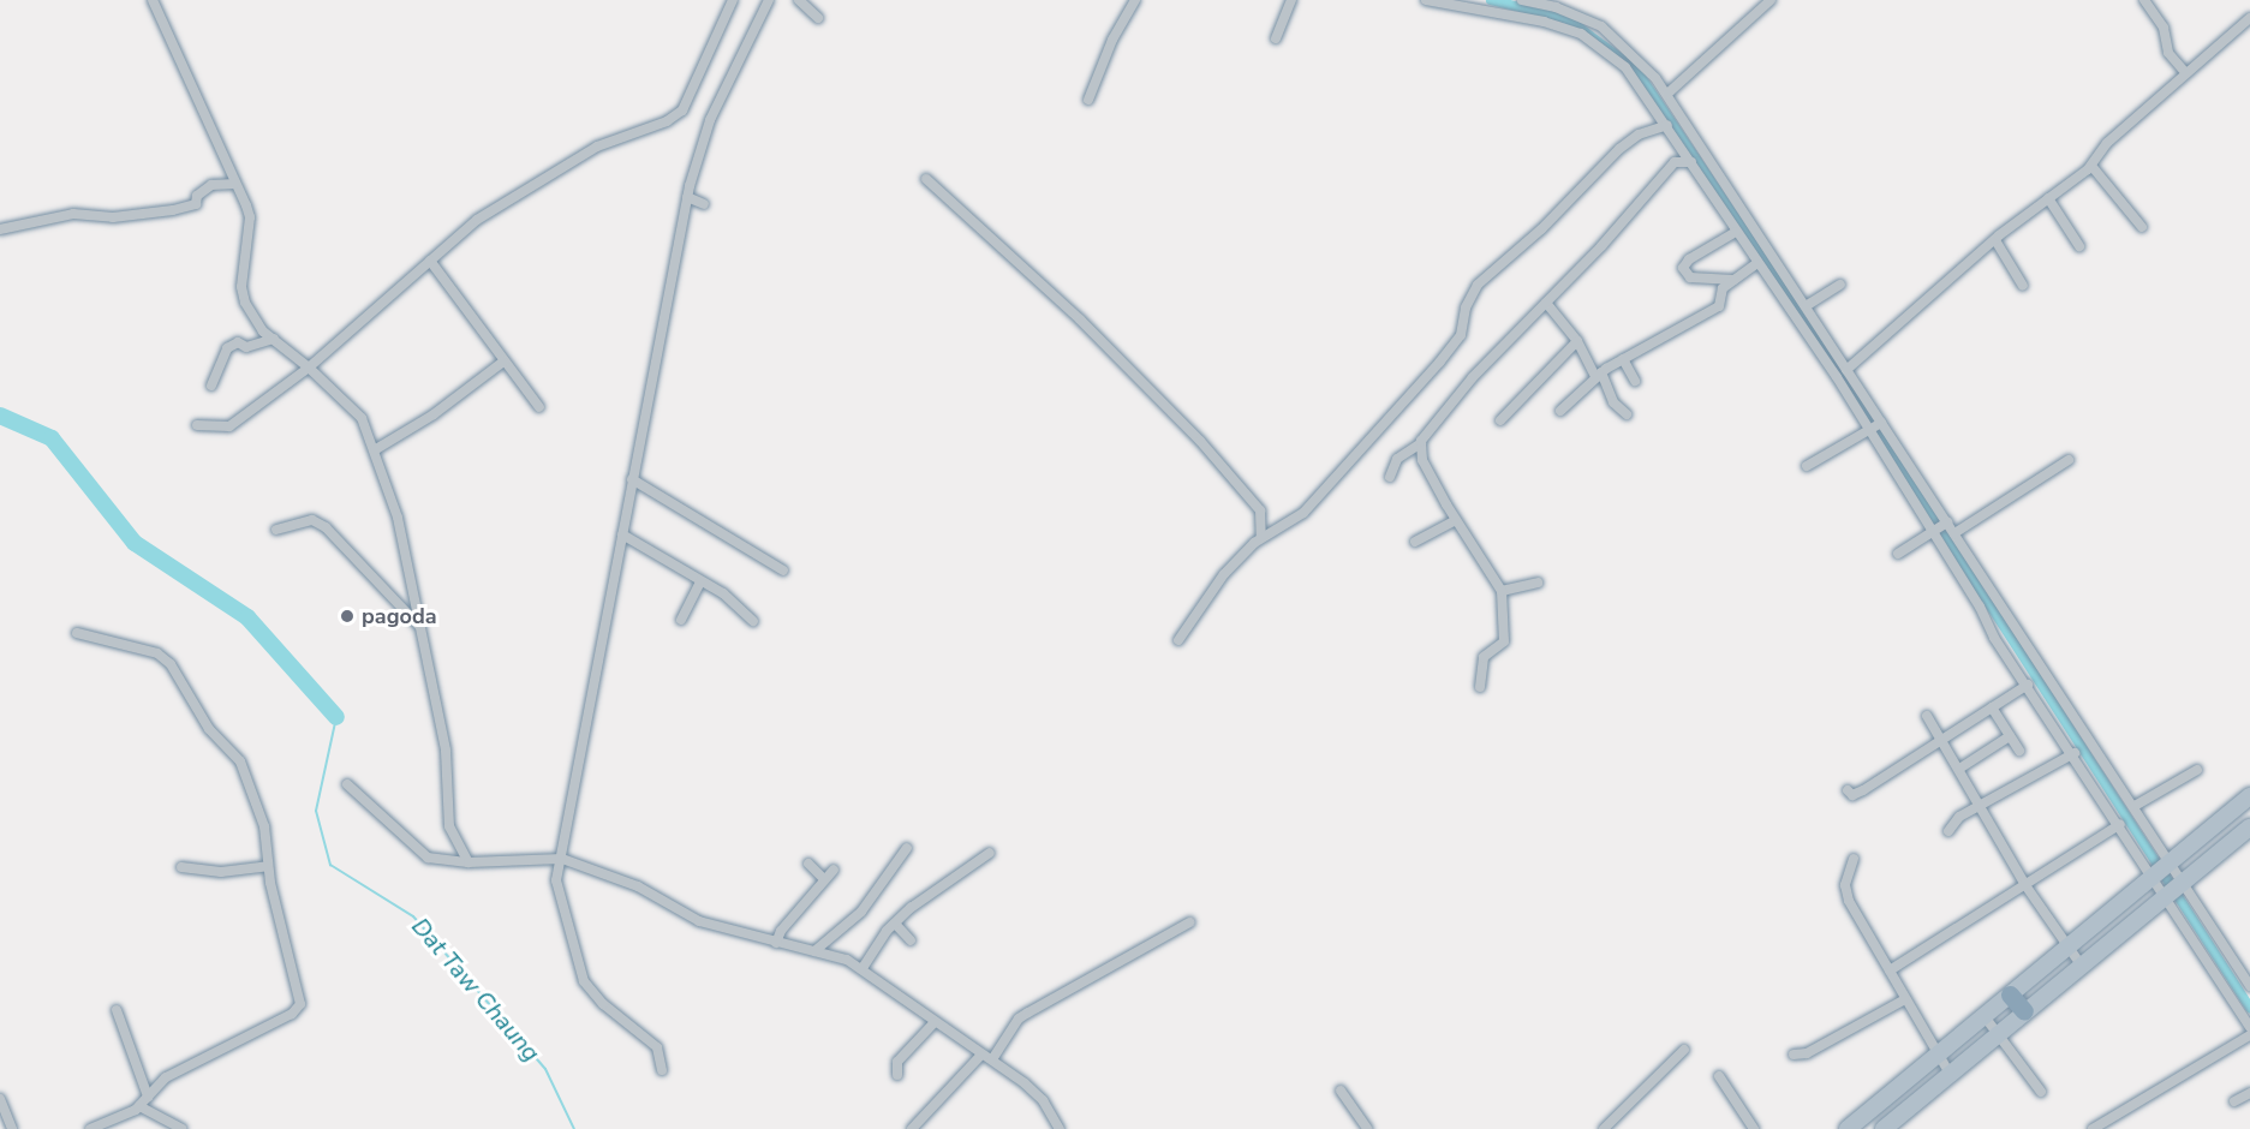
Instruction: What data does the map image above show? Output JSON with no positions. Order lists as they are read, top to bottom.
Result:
{
  "water": ["Dat Taw Chaung"],
  "places": ["pagoda"]
}
